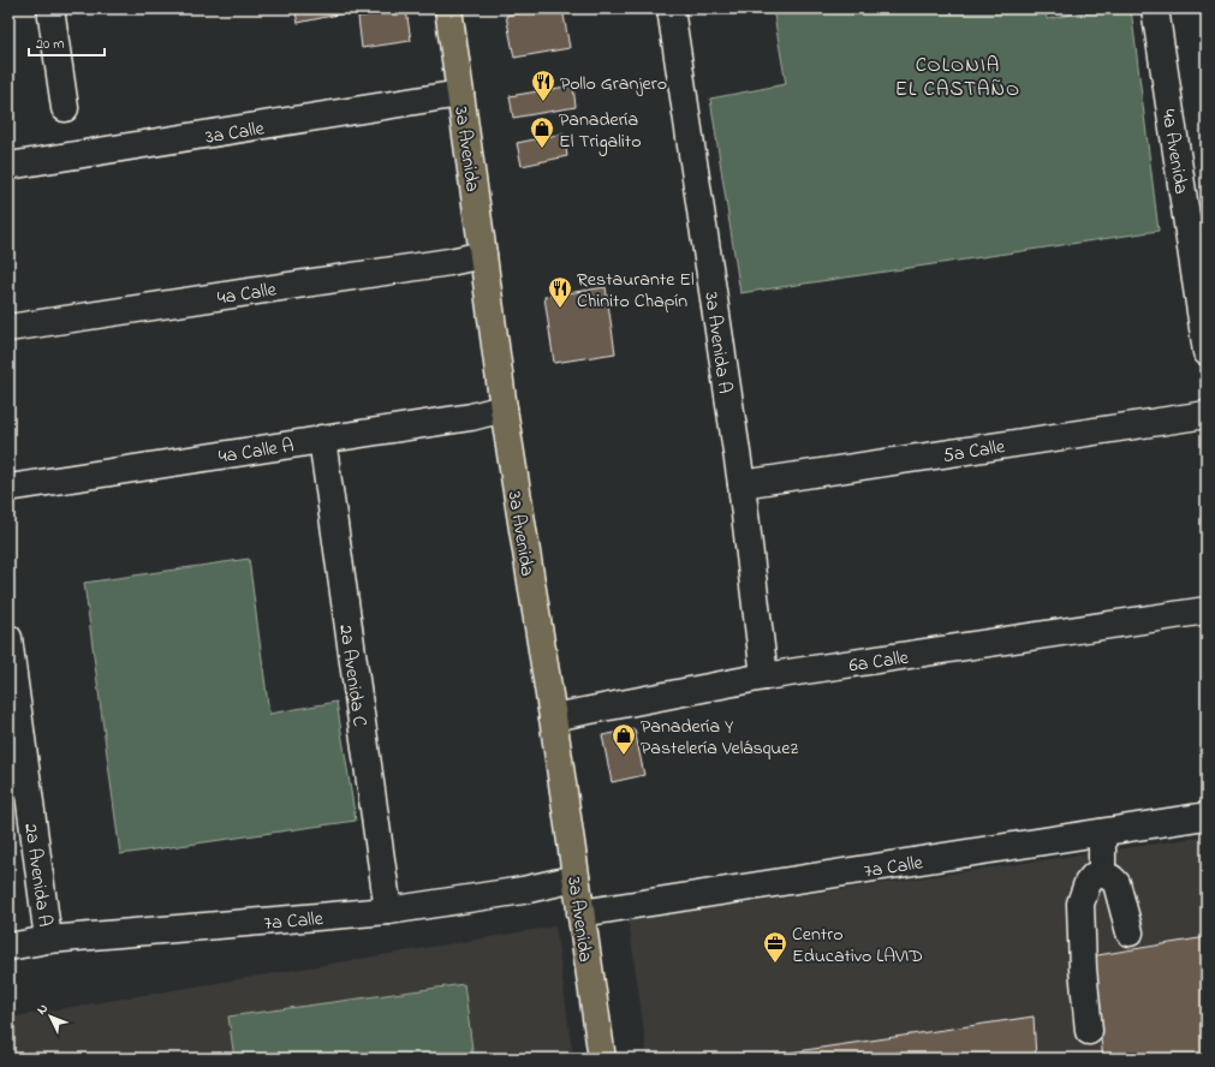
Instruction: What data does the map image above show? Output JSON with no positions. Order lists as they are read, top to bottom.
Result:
{
  "streets": {
    "main road": ["3a Avenida"],
    "street": [
      "3a Calle",
      "4a Avenida",
      "4a Calle",
      "3a Avenida A",
      "4a Calle A",
      "5a Calle",
      "6a Calle",
      "2a Avenida C",
      "7a Calle",
      "2a Avenida A"
    ]
  },
  "crossings": [
    ["3a Calle", "3a Avenida"],
    ["3a Avenida", "4a Calle"],
    ["3a Avenida", "4a Calle A"],
    ["3a Avenida", "6a Calle"],
    ["3a Avenida", "7a Calle"],
    ["3a Avenida A", "5a Calle"],
    ["3a Avenida A", "6a Calle"],
    ["4a Calle A", "2a Avenida C"],
    ["2a Avenida C", "7a Calle"],
    ["7a Calle", "2a Avenida A"]
  ],
  "districts": ["COLONIA EL CASTAÑO"],
  "places": {
    "restaurant": ["Pollo Granjero", "Restaurante El Chinito Chapín"],
    "shop": ["Panadería El Trigalito", "Panadería Y Pastelería Velásquez"],
    "office": ["Centro Educativo LAVID"]
  },
  "scale_bar": "20 m",
  "north": "top left"
}
